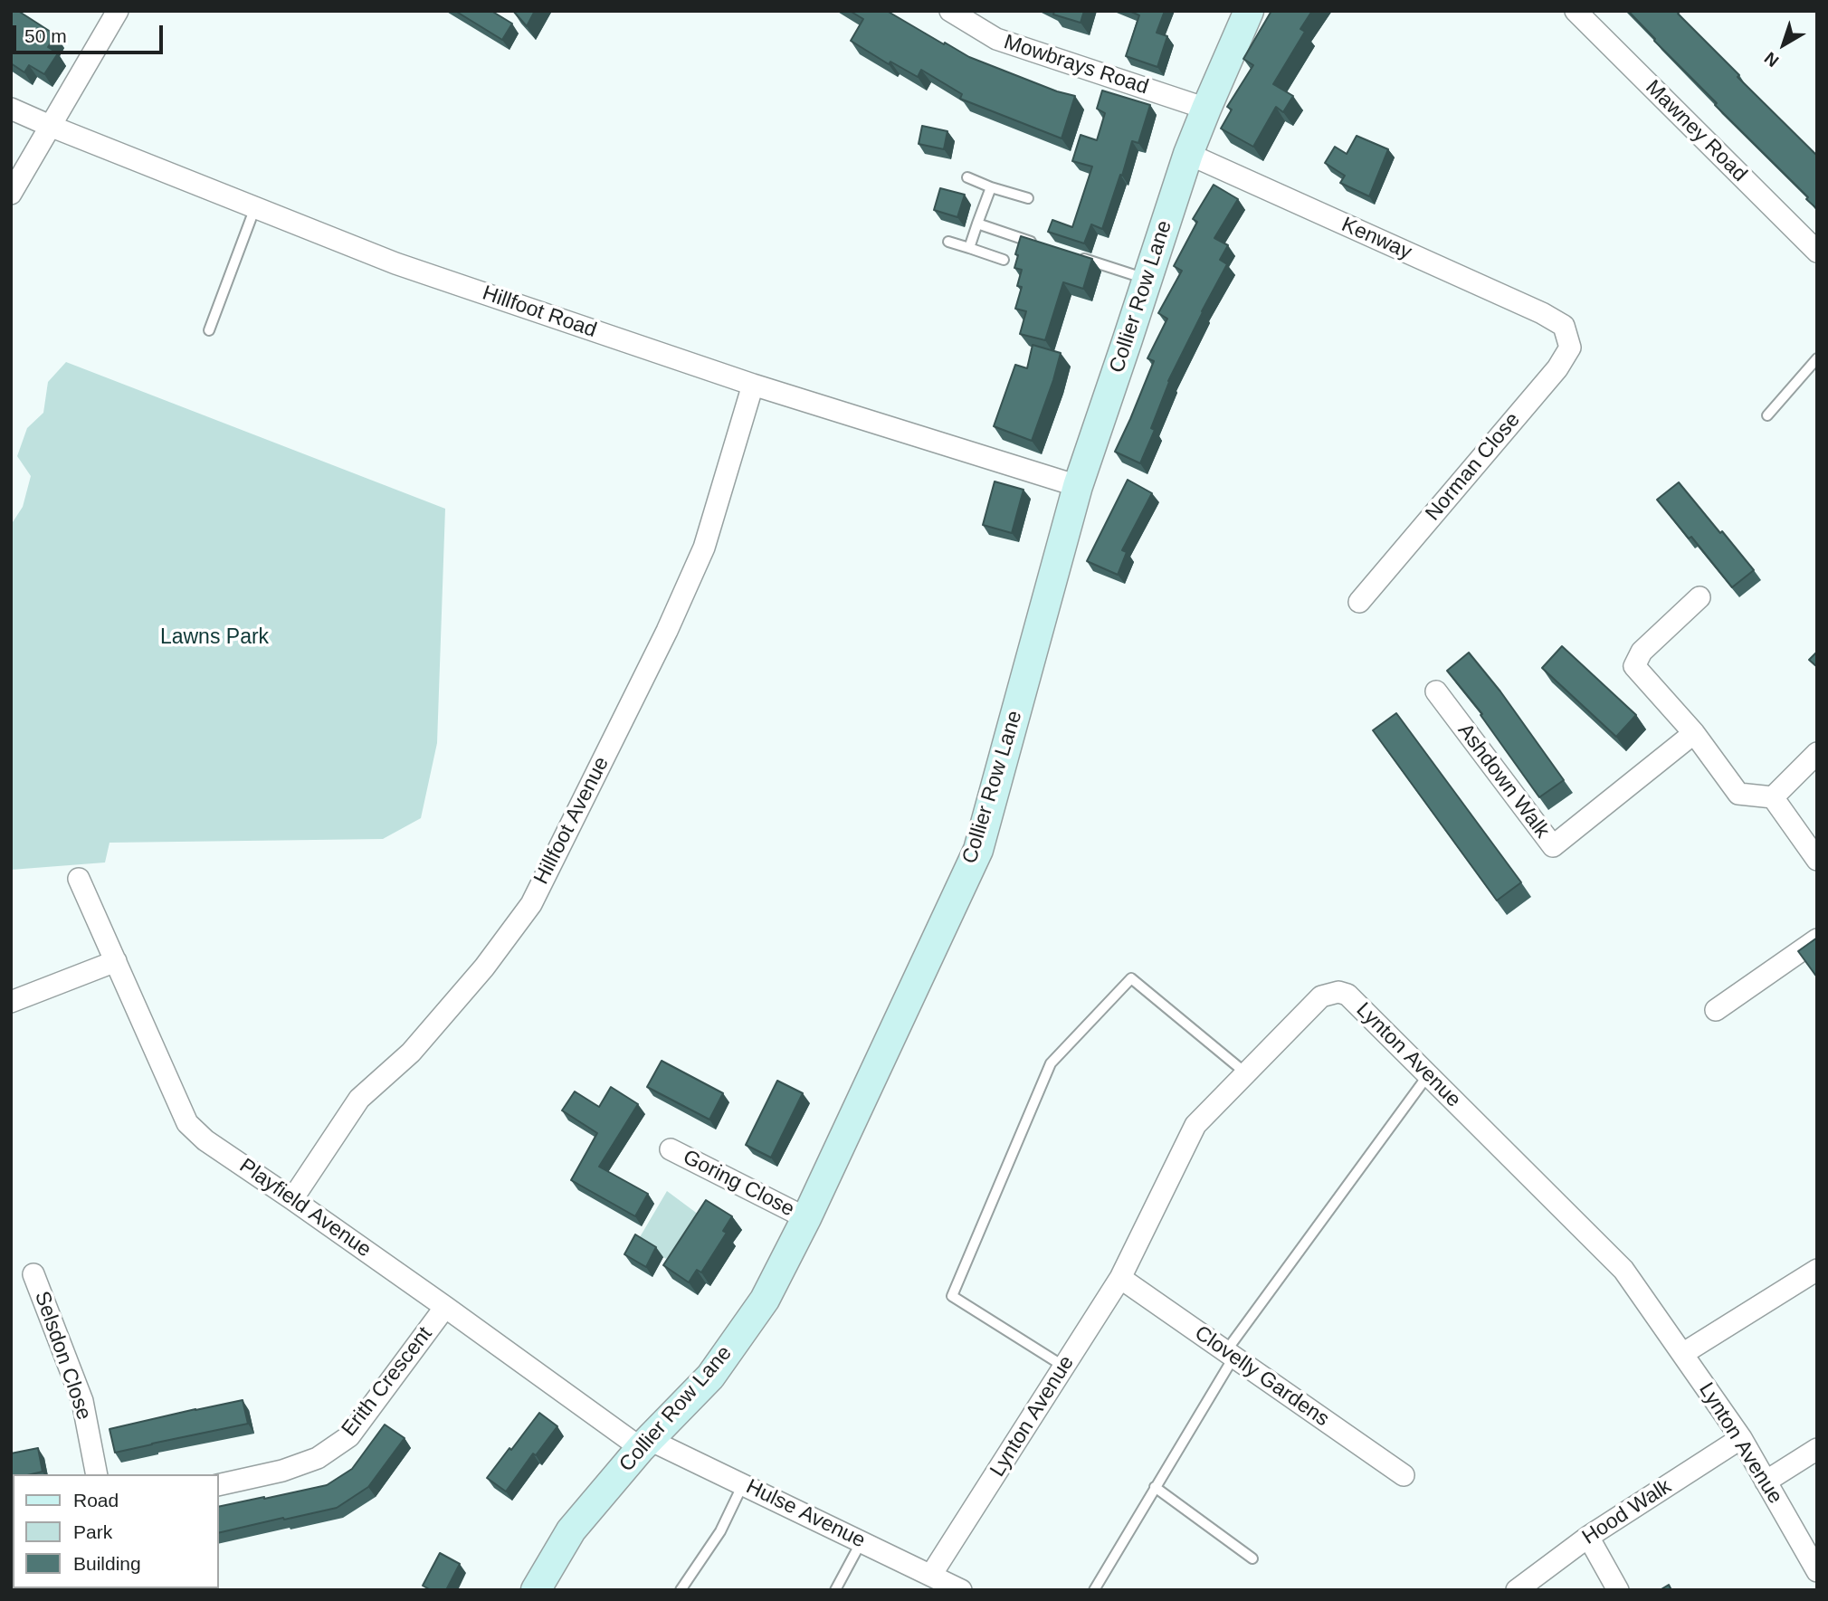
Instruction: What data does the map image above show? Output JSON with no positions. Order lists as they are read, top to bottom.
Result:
{
  "streets": {
    "main road": ["Collier Row Lane"],
    "street": [
      "Mowbrays Road",
      "Mawney Road",
      "Kenway",
      "Hillfoot Road",
      "Norman Close",
      "Ashdown Walk",
      "Hillfoot Avenue",
      "Lynton Avenue",
      "Goring Close",
      "Playfield Avenue",
      "Selsdon Close",
      "Clovelly Gardens",
      "Erith Crescent",
      "Hood Walk",
      "Hulse Avenue"
    ]
  },
  "crossings": [
    ["Mowbrays Road", "Collier Row Lane"],
    ["Kenway", "Collier Row Lane"],
    ["Kenway", "Norman Close"],
    ["Collier Row Lane", "Hillfoot Road"],
    ["Collier Row Lane", "Goring Close"],
    ["Collier Row Lane", "Playfield Avenue"],
    ["Collier Row Lane", "Hulse Avenue"],
    ["Hillfoot Road", "Hillfoot Avenue"],
    ["Hillfoot Avenue", "Playfield Avenue"],
    ["Lynton Avenue", "Clovelly Gardens"],
    ["Lynton Avenue", "Hood Walk"],
    ["Lynton Avenue", "Hulse Avenue"],
    ["Playfield Avenue", "Erith Crescent"],
    ["Playfield Avenue", "Hulse Avenue"]
  ],
  "parks": ["Lawns Park"],
  "legend": ["Road", "Park", "Building"],
  "scale_bar": "50 m",
  "north": "bottom left"
}
